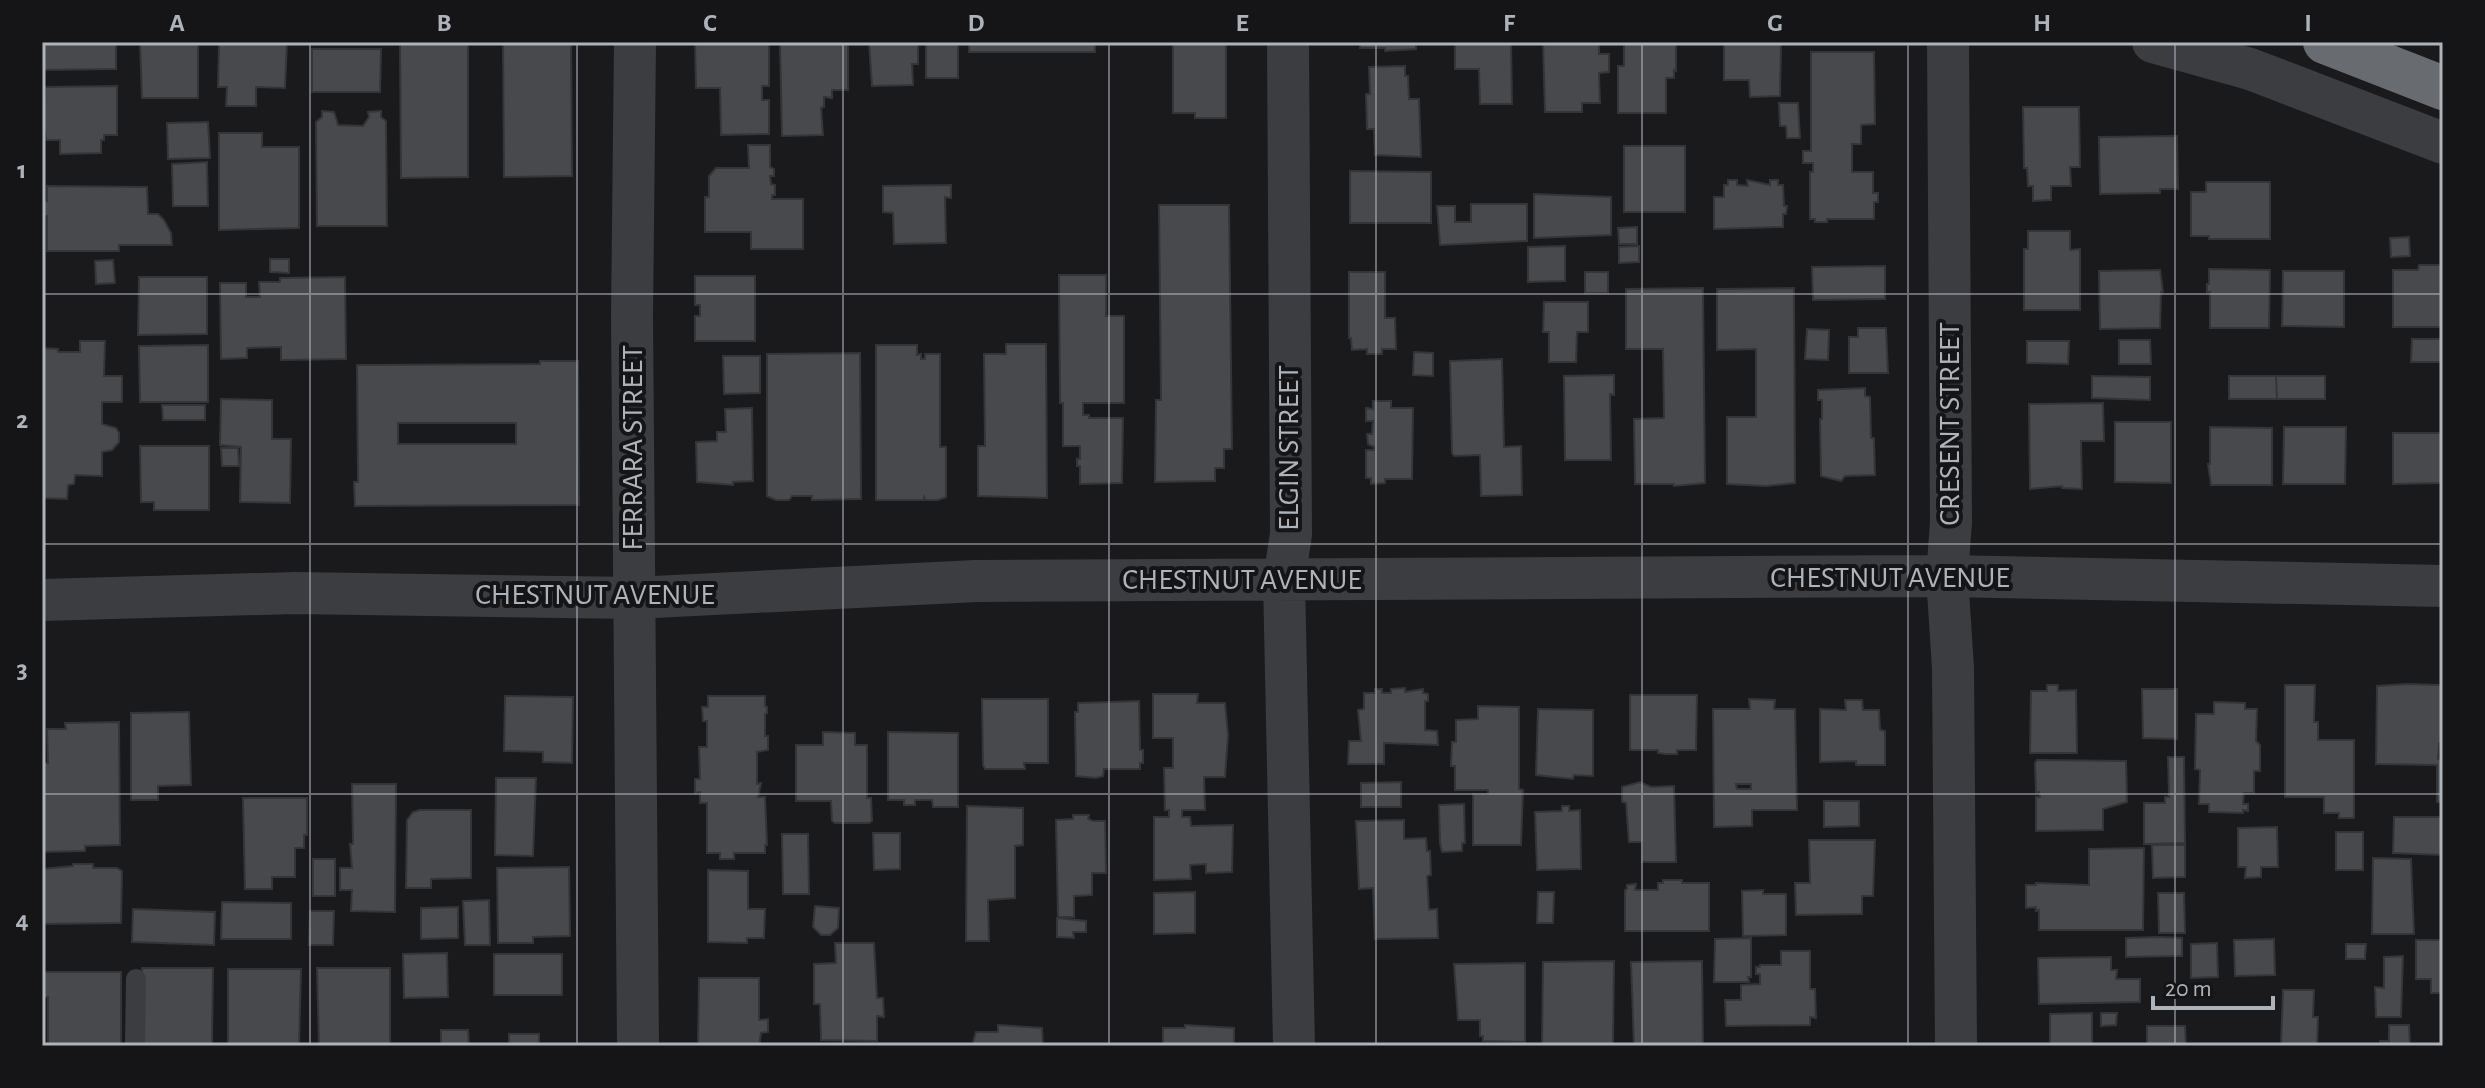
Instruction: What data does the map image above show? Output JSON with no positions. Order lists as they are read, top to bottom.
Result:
{
  "streets": {
    "street": [
      "CRESENT STREET",
      "FERRARA STREET",
      "ELGIN STREET",
      "CHESTNUT AVENUE"
    ]
  },
  "crossings": [
    ["CRESENT STREET", "CHESTNUT AVENUE"],
    ["FERRARA STREET", "CHESTNUT AVENUE"],
    ["ELGIN STREET", "CHESTNUT AVENUE"]
  ],
  "scale_bar": "20 m",
  "grid": {
    "columns": [
      "A",
      "B",
      "C",
      "D",
      "E",
      "F",
      "G",
      "H",
      "I"
    ],
    "rows": [
      "1",
      "2",
      "3",
      "4"
    ]
  }
}
